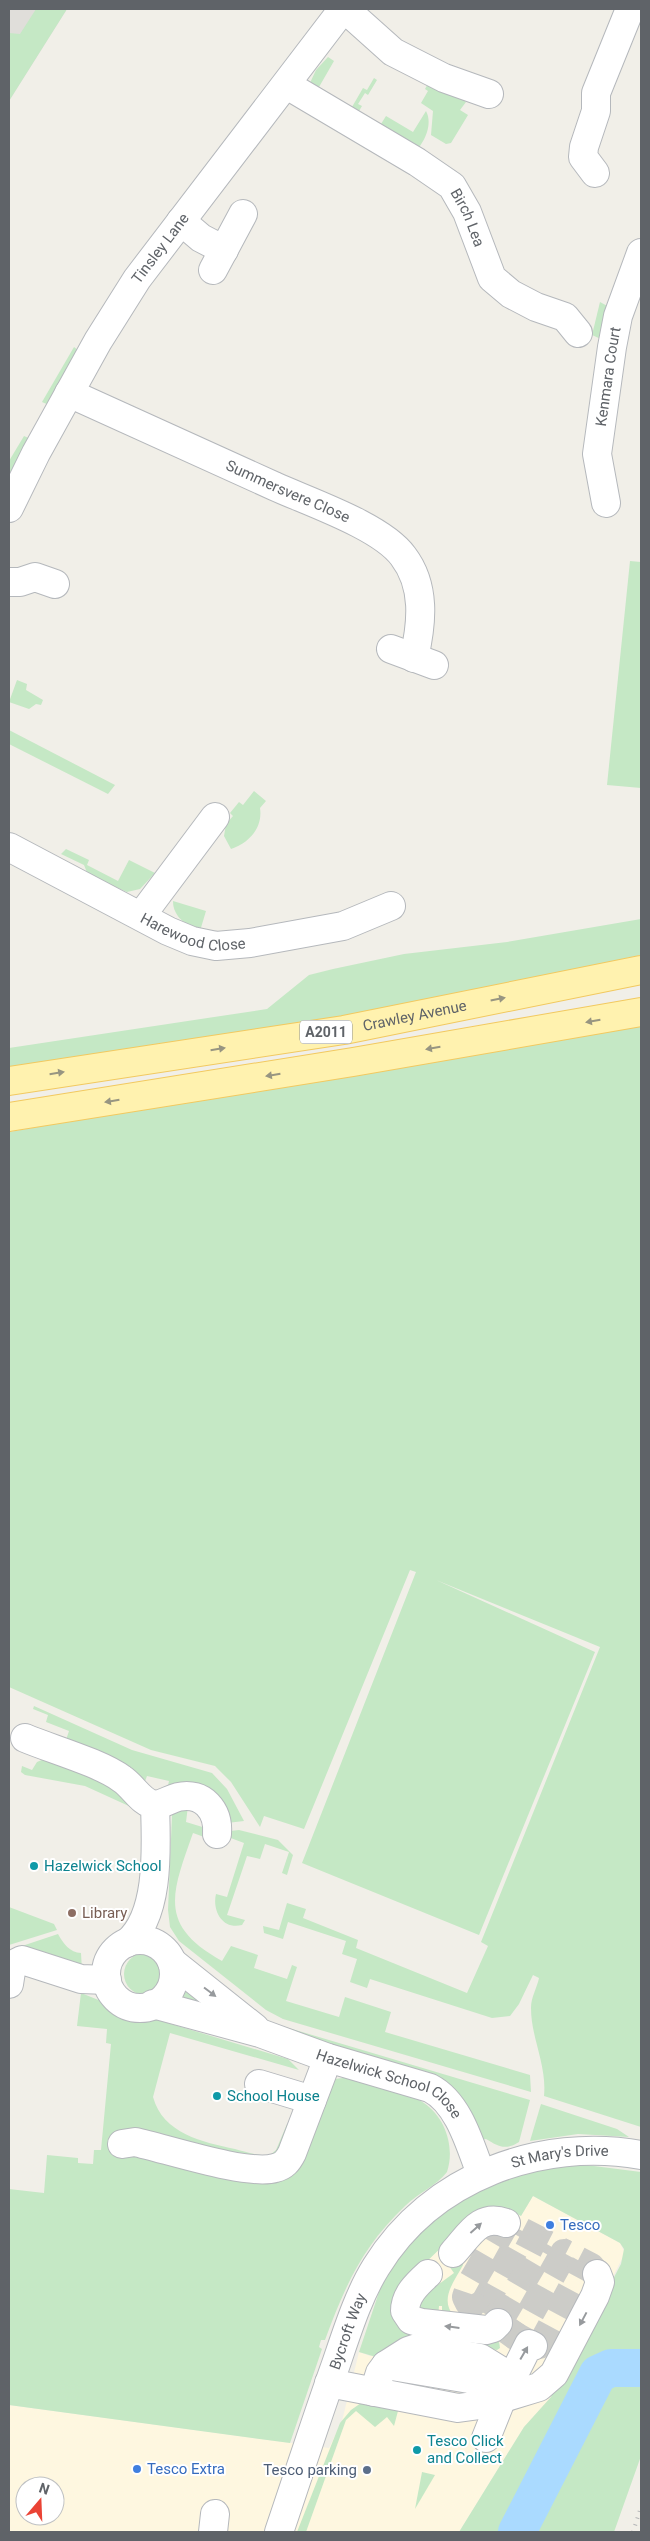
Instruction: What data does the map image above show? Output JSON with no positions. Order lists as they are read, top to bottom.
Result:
{
  "streets": {
    "main road": ["Crawley Avenue", "A2011"],
    "street": [
      "Birch Lea",
      "Tinsley Lane",
      "Kenmara Court",
      "Summersvere Close",
      "Harewood Close",
      "Hazelwick School Close",
      "St Mary's Drive",
      "Bycroft Way"
    ]
  },
  "crossings": [
    ["Birch Lea", "Tinsley Lane"],
    ["Tinsley Lane", "Summersvere Close"],
    ["Hazelwick School Close", "St Mary's Drive"],
    ["Hazelwick School Close", "Bycroft Way"],
    ["St Mary's Drive", "Bycroft Way"]
  ],
  "places": [
    "Hazelwick School",
    "Library",
    "School House",
    "Tesco",
    "Tesco Click and Collect",
    "Tesco Extra",
    "Tesco parking"
  ],
  "north": "top"
}
